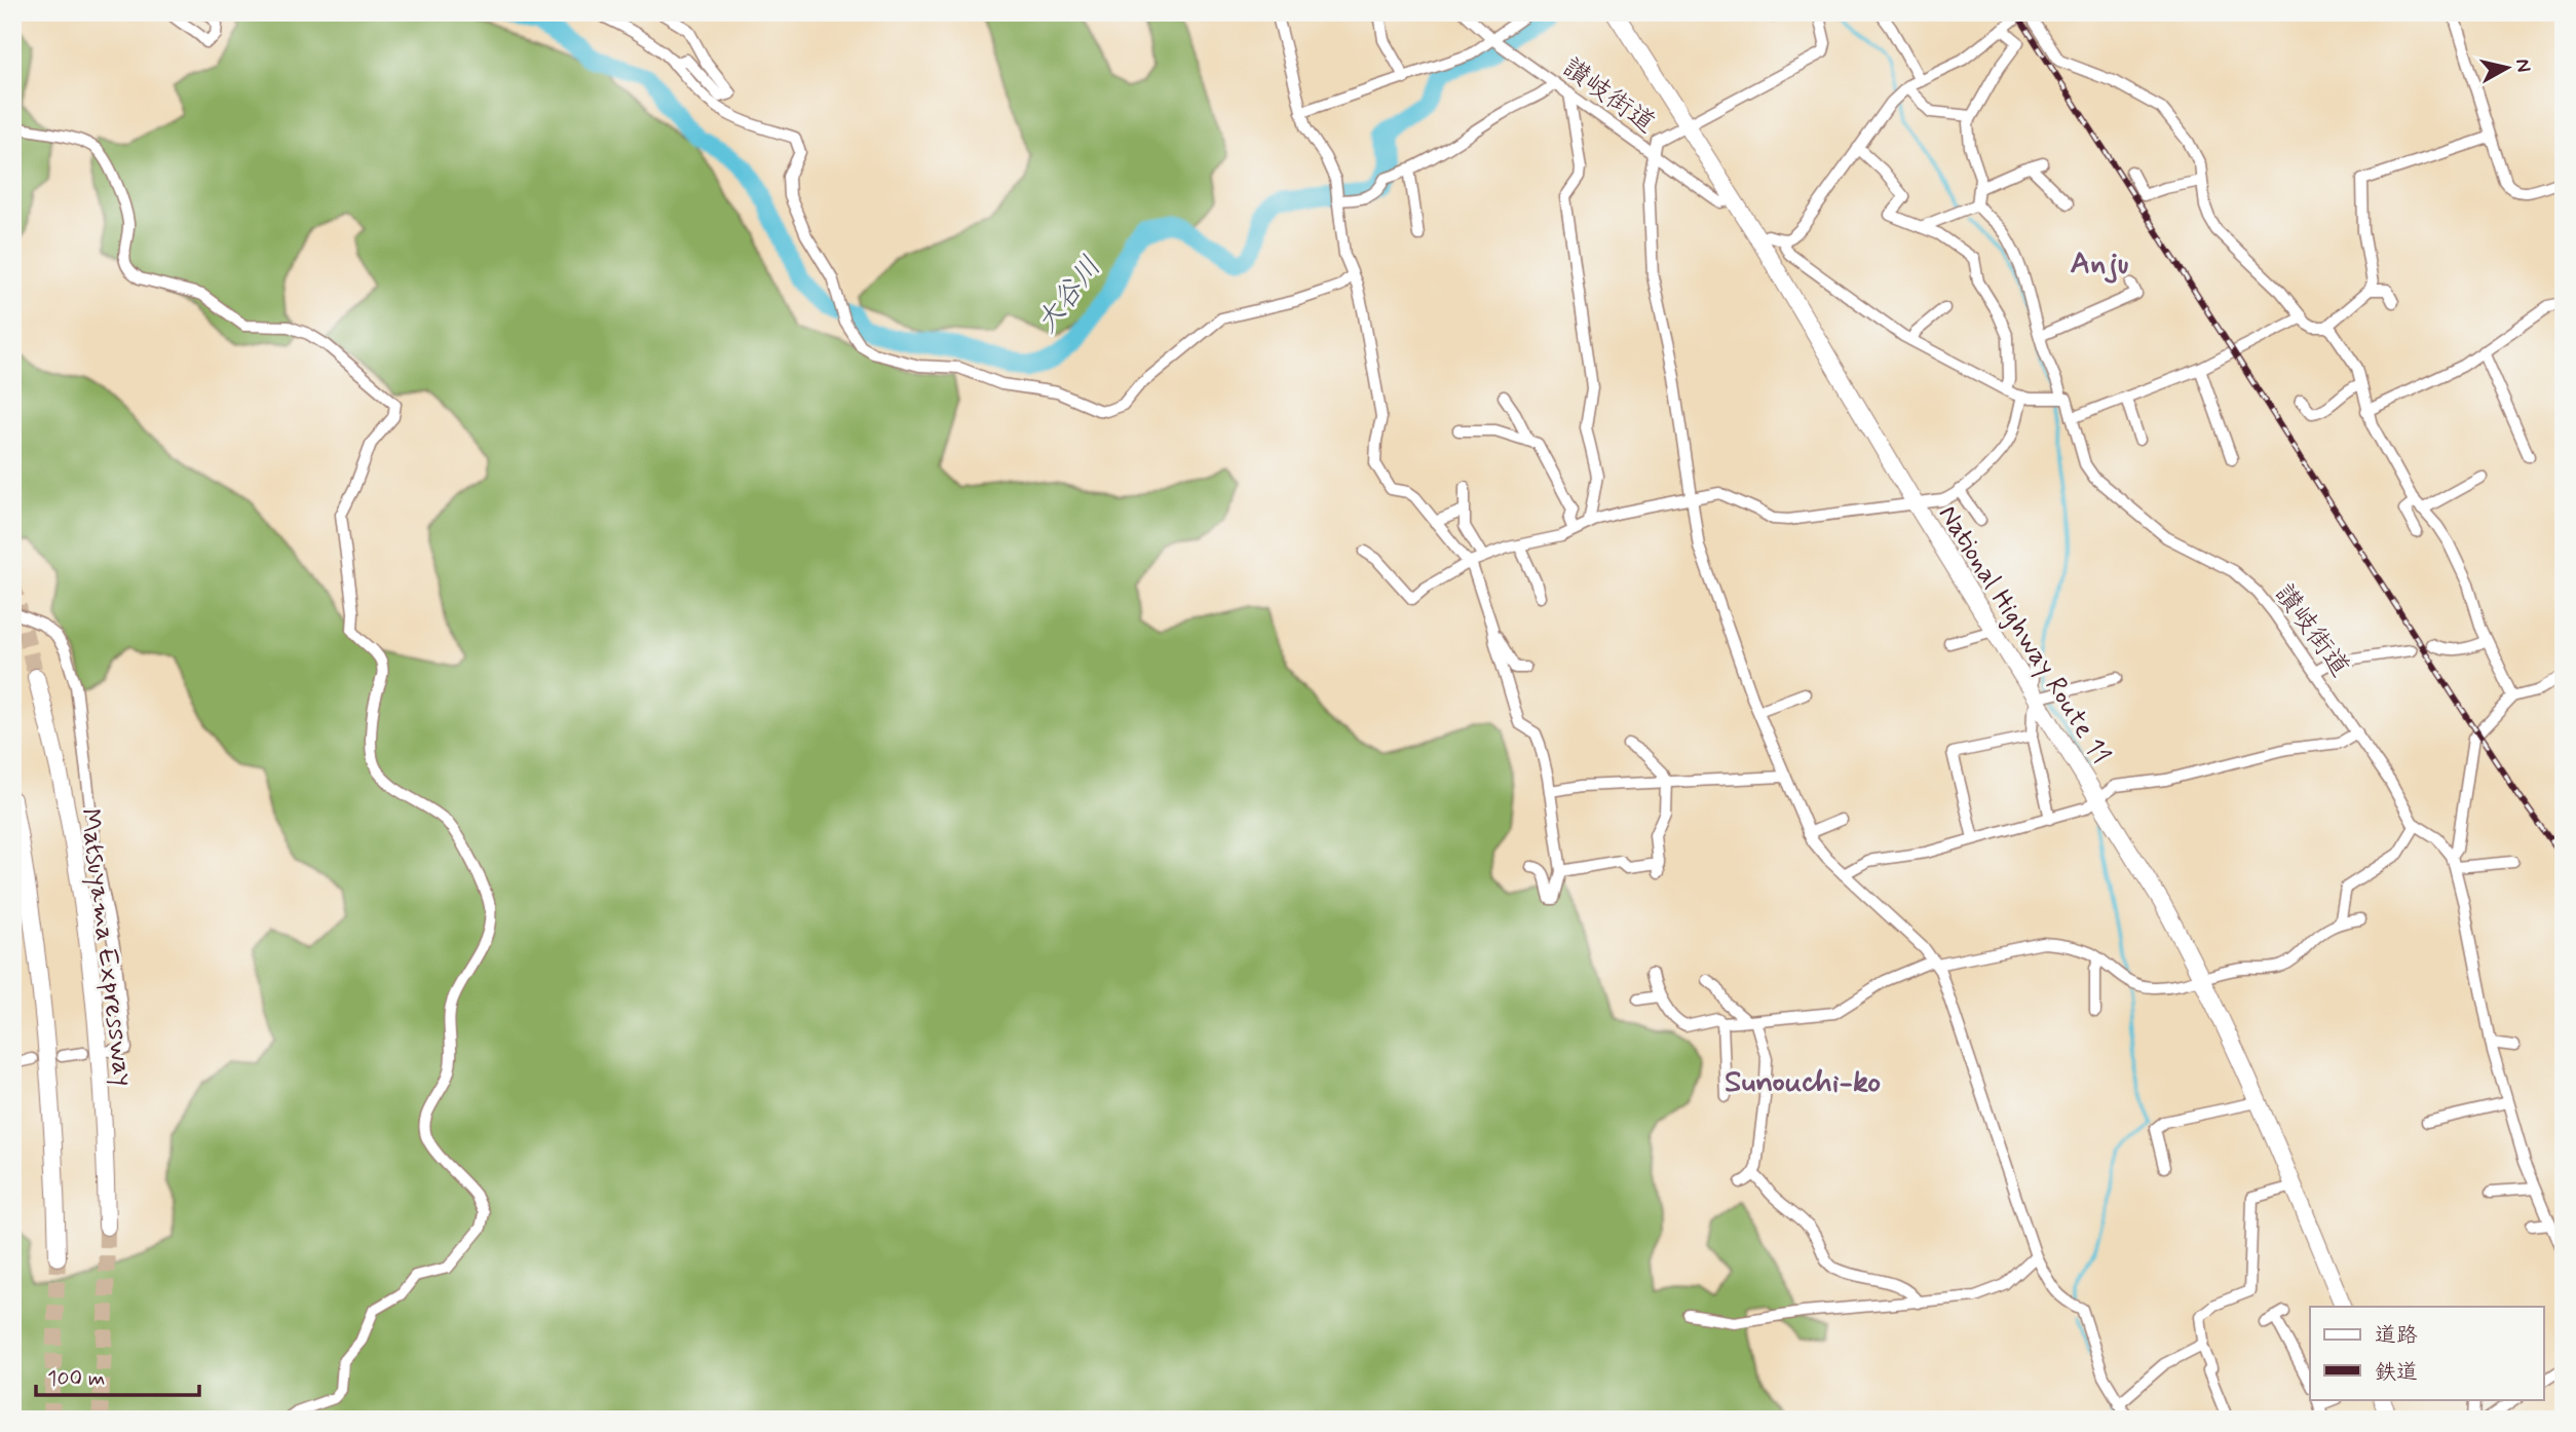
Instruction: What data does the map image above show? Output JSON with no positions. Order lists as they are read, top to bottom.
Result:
{
  "streets": {
    "highway": ["National Highway Route 11", "Matsuyama Expressway"],
    "street": ["讃岐街道"]
  },
  "crossings": [
    ["讃岐街道", "National Highway Route 11"]
  ],
  "districts": ["Anju", "Sunouchi-ko"],
  "water": ["大谷川"],
  "legend": ["道路", "鉄道"],
  "scale_bar": "100 m",
  "north": "right"
}
